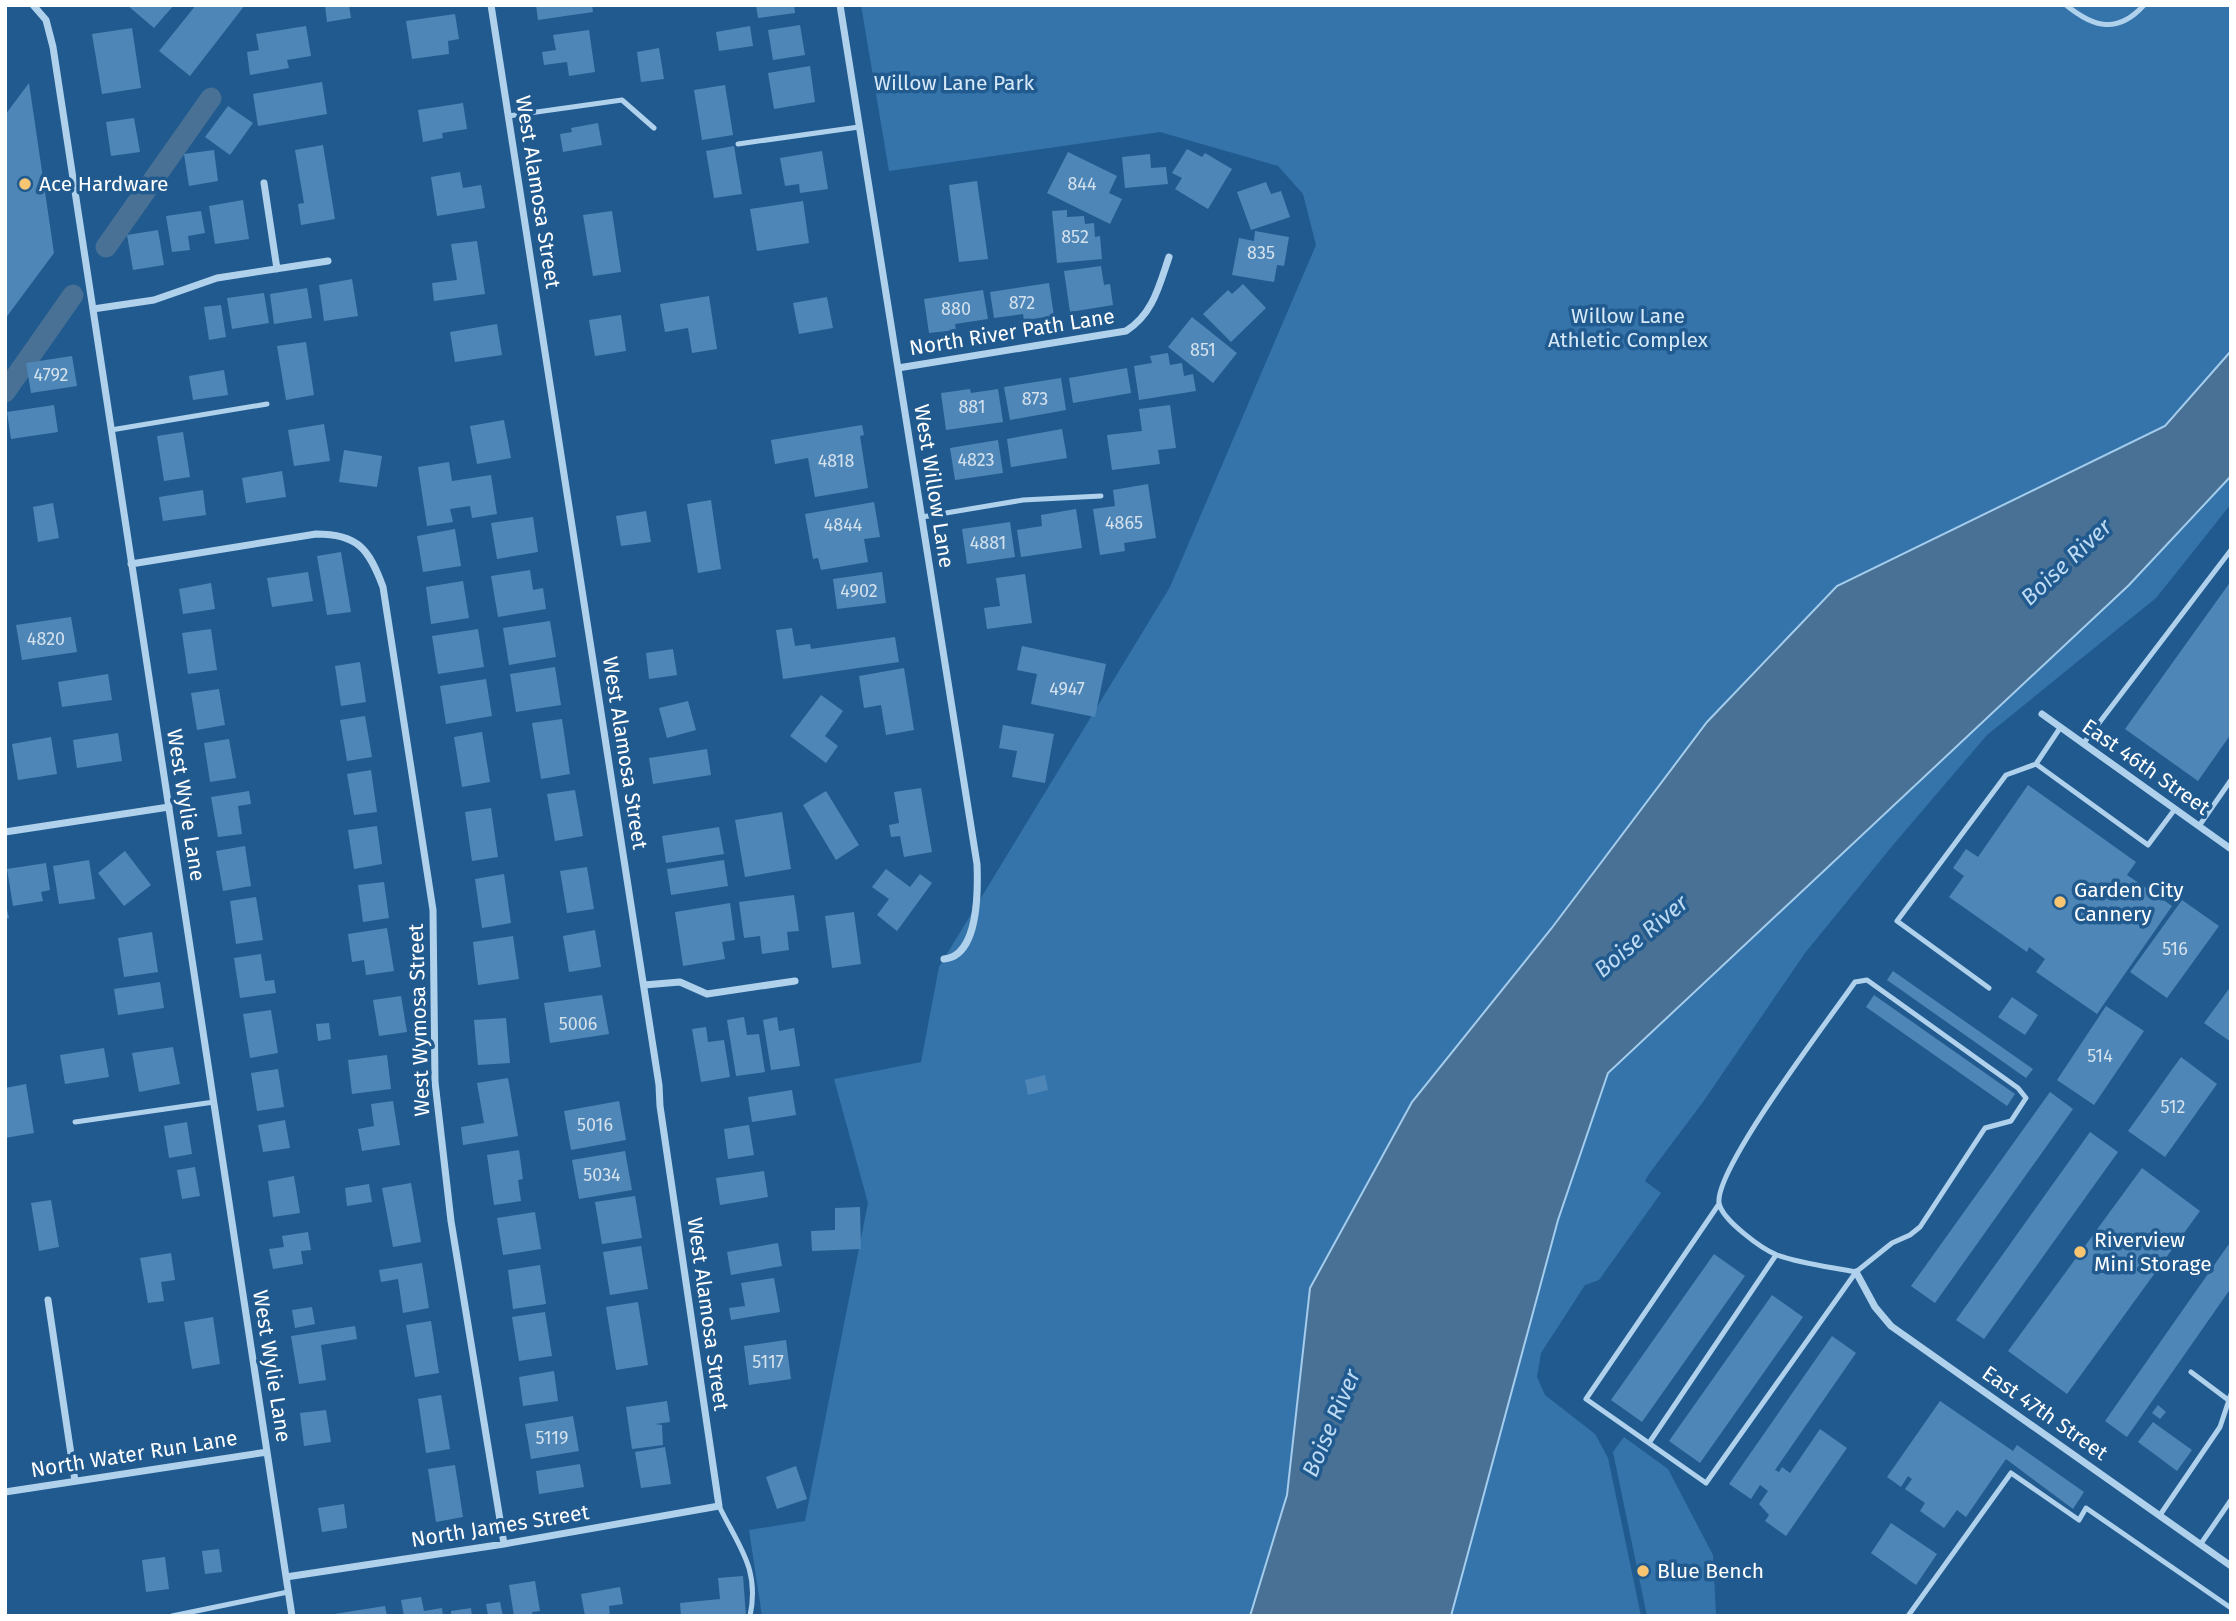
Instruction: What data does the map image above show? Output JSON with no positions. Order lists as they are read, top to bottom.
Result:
{
  "streets": {
    "street": [
      "West Alamosa Street",
      "North River Path Lane",
      "West Willow Lane",
      "East 46th Street",
      "West Wylie Lane",
      "West Wymosa Street",
      "East 47th Street",
      "North Water Run Lane",
      "North James Street"
    ]
  },
  "crossings": [
    ["West Alamosa Street", "North James Street"],
    ["North River Path Lane", "West Willow Lane"],
    ["West Wylie Lane", "West Wymosa Street"],
    ["West Wylie Lane", "North Water Run Lane"],
    ["West Wylie Lane", "North James Street"],
    ["West Wymosa Street", "North James Street"]
  ],
  "water": ["Boise River"],
  "parks": ["Willow Lane Park", "Willow Lane Athletic Complex"],
  "places": [
    "Ace Hardware",
    "Garden City Cannery",
    "Riverview Mini Storage",
    "Blue Bench"
  ],
  "house_numbers": [
    "844",
    "852",
    "835",
    "872",
    "880",
    "851",
    "4792",
    "873",
    "881",
    "4823",
    "4818",
    "4865",
    "4844",
    "4881",
    "4902",
    "4820",
    "4947",
    "516",
    "5006",
    "514",
    "512",
    "5016",
    "5034",
    "5117",
    "5119"
  ]
}
